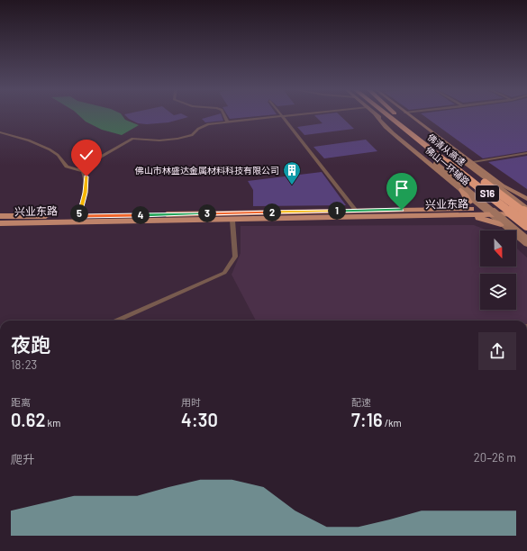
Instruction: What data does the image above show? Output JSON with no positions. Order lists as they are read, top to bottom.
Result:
{
  "streets": {
    "highway": ["佛清从高速", "S16"],
    "main road": ["佛山一环辅路", "兴业东路"]
  },
  "crossings": [
    ["佛清从高速", "兴业东路"],
    ["佛山一环辅路", "兴业东路"]
  ],
  "places": {
    "building": ["佛山市林盛达金属材料科技有限公司"]
  },
  "north": "bottom",
  "page": {
    "pins": [
      "1",
      "2",
      "3",
      "5",
      "4"
    ],
    "heading": ["夜跑", "18:23"],
    "stats": [
      ["距离", "0.62 km"],
      ["用时", "4:30"],
      ["配速", "7:16 /km"]
    ],
    "chart": ["爬升", "20–26 m"]
  }
}
